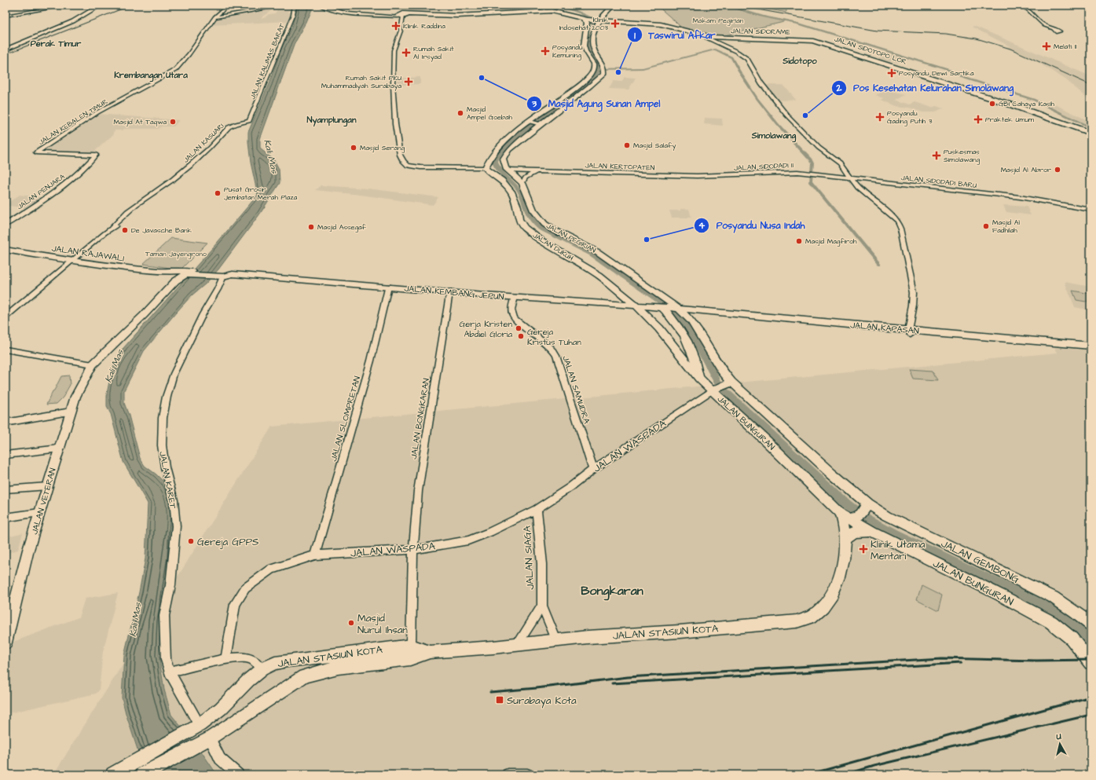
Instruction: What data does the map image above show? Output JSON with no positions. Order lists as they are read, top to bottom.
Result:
{
  "streets": {
    "highway": ["JALAN SIDORAME", "JALAN SIDOTOPO LOR"],
    "main road": [
      "JALAN PEGIRIAN",
      "JALAN DUKUH",
      "JALAN RAJAWALI",
      "JALAN KEMBANG JEPUN",
      "JALAN KAPASAN",
      "JALAN BUNGURAN",
      "JALAN VETERAN",
      "JALAN GEMBONG",
      "JALAN STASIUN KOTA"
    ],
    "street": [
      "JALAN KALIMAS BARAT",
      "JALAN KEBALEN TIMUR",
      "JALAN KASUARI",
      "JALAN KERTOPATEN",
      "JALAN SIDODADI II",
      "JALAN SIDODADI BARU",
      "JALAN PENJARA",
      "JALAN SAMUDRA",
      "JALAN SLOMPRETAN",
      "JALAN BONGKARAN",
      "JALAN WASPADA",
      "JALAN KARET",
      "JALAN SIAGA"
    ]
  },
  "crossings": [
    ["JALAN SIDORAME", "JALAN SIDOTOPO LOR"],
    ["JALAN KALIMAS BARAT", "JALAN KASUARI"],
    ["JALAN KEBALEN TIMUR", "JALAN PENJARA"],
    ["JALAN KASUARI", "JALAN RAJAWALI"],
    ["JALAN KERTOPATEN", "JALAN SIDODADI II"],
    ["JALAN KERTOPATEN", "JALAN PEGIRIAN"],
    ["JALAN KERTOPATEN", "JALAN DUKUH"],
    ["JALAN SIDODADI II", "JALAN SIDODADI BARU"],
    ["JALAN PEGIRIAN", "JALAN DUKUH"],
    ["JALAN PEGIRIAN", "JALAN KEMBANG JEPUN"],
    ["JALAN PEGIRIAN", "JALAN KAPASAN"],
    ["JALAN DUKUH", "JALAN KEMBANG JEPUN"],
    ["JALAN DUKUH", "JALAN BUNGURAN"],
    ["JALAN RAJAWALI", "JALAN KEMBANG JEPUN"],
    ["JALAN RAJAWALI", "JALAN VETERAN"],
    ["JALAN KEMBANG JEPUN", "JALAN KAPASAN"],
    ["JALAN KEMBANG JEPUN", "JALAN SAMUDRA"],
    ["JALAN KEMBANG JEPUN", "JALAN SLOMPRETAN"],
    ["JALAN KEMBANG JEPUN", "JALAN BONGKARAN"],
    ["JALAN KEMBANG JEPUN", "JALAN BUNGURAN"],
    ["JALAN KEMBANG JEPUN", "JALAN KARET"],
    ["JALAN KEMBANG JEPUN", "JALAN VETERAN"],
    ["JALAN SAMUDRA", "JALAN WASPADA"],
    ["JALAN SLOMPRETAN", "JALAN WASPADA"],
    ["JALAN BONGKARAN", "JALAN WASPADA"],
    ["JALAN BONGKARAN", "JALAN STASIUN KOTA"],
    ["JALAN BUNGURAN", "JALAN WASPADA"],
    ["JALAN BUNGURAN", "JALAN GEMBONG"],
    ["JALAN BUNGURAN", "JALAN STASIUN KOTA"],
    ["JALAN WASPADA", "JALAN SIAGA"],
    ["JALAN KARET", "JALAN STASIUN KOTA"],
    ["JALAN SIAGA", "JALAN STASIUN KOTA"],
    ["JALAN GEMBONG", "JALAN STASIUN KOTA"]
  ],
  "districts": [
    "Perak Timur",
    "Sidotopo",
    "Krembangan Utara",
    "Nyamplungan",
    "Simolawang",
    "Bongkaran"
  ],
  "water": ["Kali Mas"],
  "parks": ["Makam Pegirian", "Taman Jayengrono"],
  "places": {
    "health": [
      "Klinik Indosehat 2003",
      "Klinik Raddina",
      "Melati II",
      "Posyandu Kemuning",
      "Rumah Sakit Al Irsyad",
      "Posyandu Dewi Sartika",
      "Rumah Sakit PKU Muhammadiyah Surabaya",
      "Posyandu Gading Putih 3",
      "Praktek Umum",
      "Puskesmas Simolawang",
      "Klinik Utama Mentari"
    ],
    "other": [
      "Taswirul Afkar",
      "Masjid Agung Sunan Ampel",
      "GBI Cahaya Kasih",
      "Masjid Ampel Goebah",
      "Pos Kesehatan Kelurahan Simolawang",
      "Masjid At Taqwa",
      "Masjid Salafy",
      "Masjid Serang",
      "Masjid Al Abror",
      "Pusat Grosir Jembatan Merah Plaza",
      "Masjid Al Fadhilah",
      "Masjid Assegaf",
      "De Javasche Bank",
      "Posyandu Nusa Indah",
      "Masjid Magfiroh",
      "Gerja Kristen Abdiel Gloria",
      "Gereja Kristus Tuhan",
      "Gereja GPPS",
      "Masjid Nurul Ihsan"
    ],
    "transit": ["Surabaya Kota"]
  },
  "north": "top"
}
